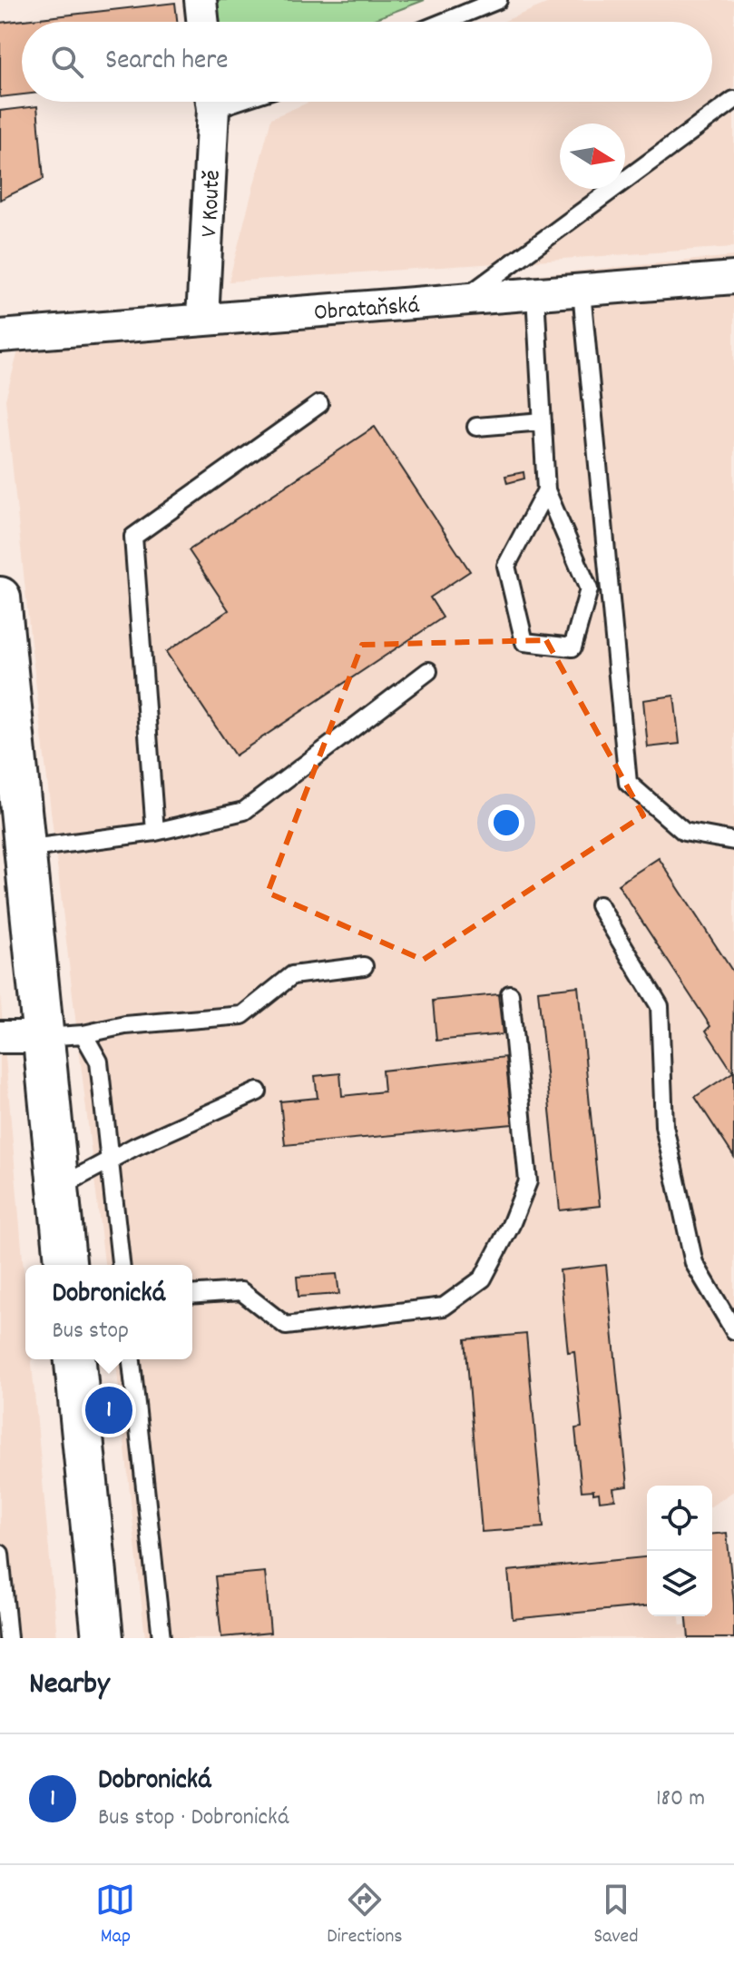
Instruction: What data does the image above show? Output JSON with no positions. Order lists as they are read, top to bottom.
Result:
{
  "streets": {
    "street": ["V Koutě", "Obrataňská"]
  },
  "crossings": [
    ["V Koutě", "Obrataňská"]
  ],
  "north": "right",
  "page": {
    "search": "Search here",
    "popup": ["Dobronická", "Bus stop"],
    "pins": "1",
    "heading": "Nearby",
    "list": [
      {
        "mark": "1",
        "name": "Dobronická",
        "note": "Bus stop · Dobronická",
        "value": "180 m"
      }
    ],
    "nav": ["Map", "Directions", "Saved"]
  }
}
